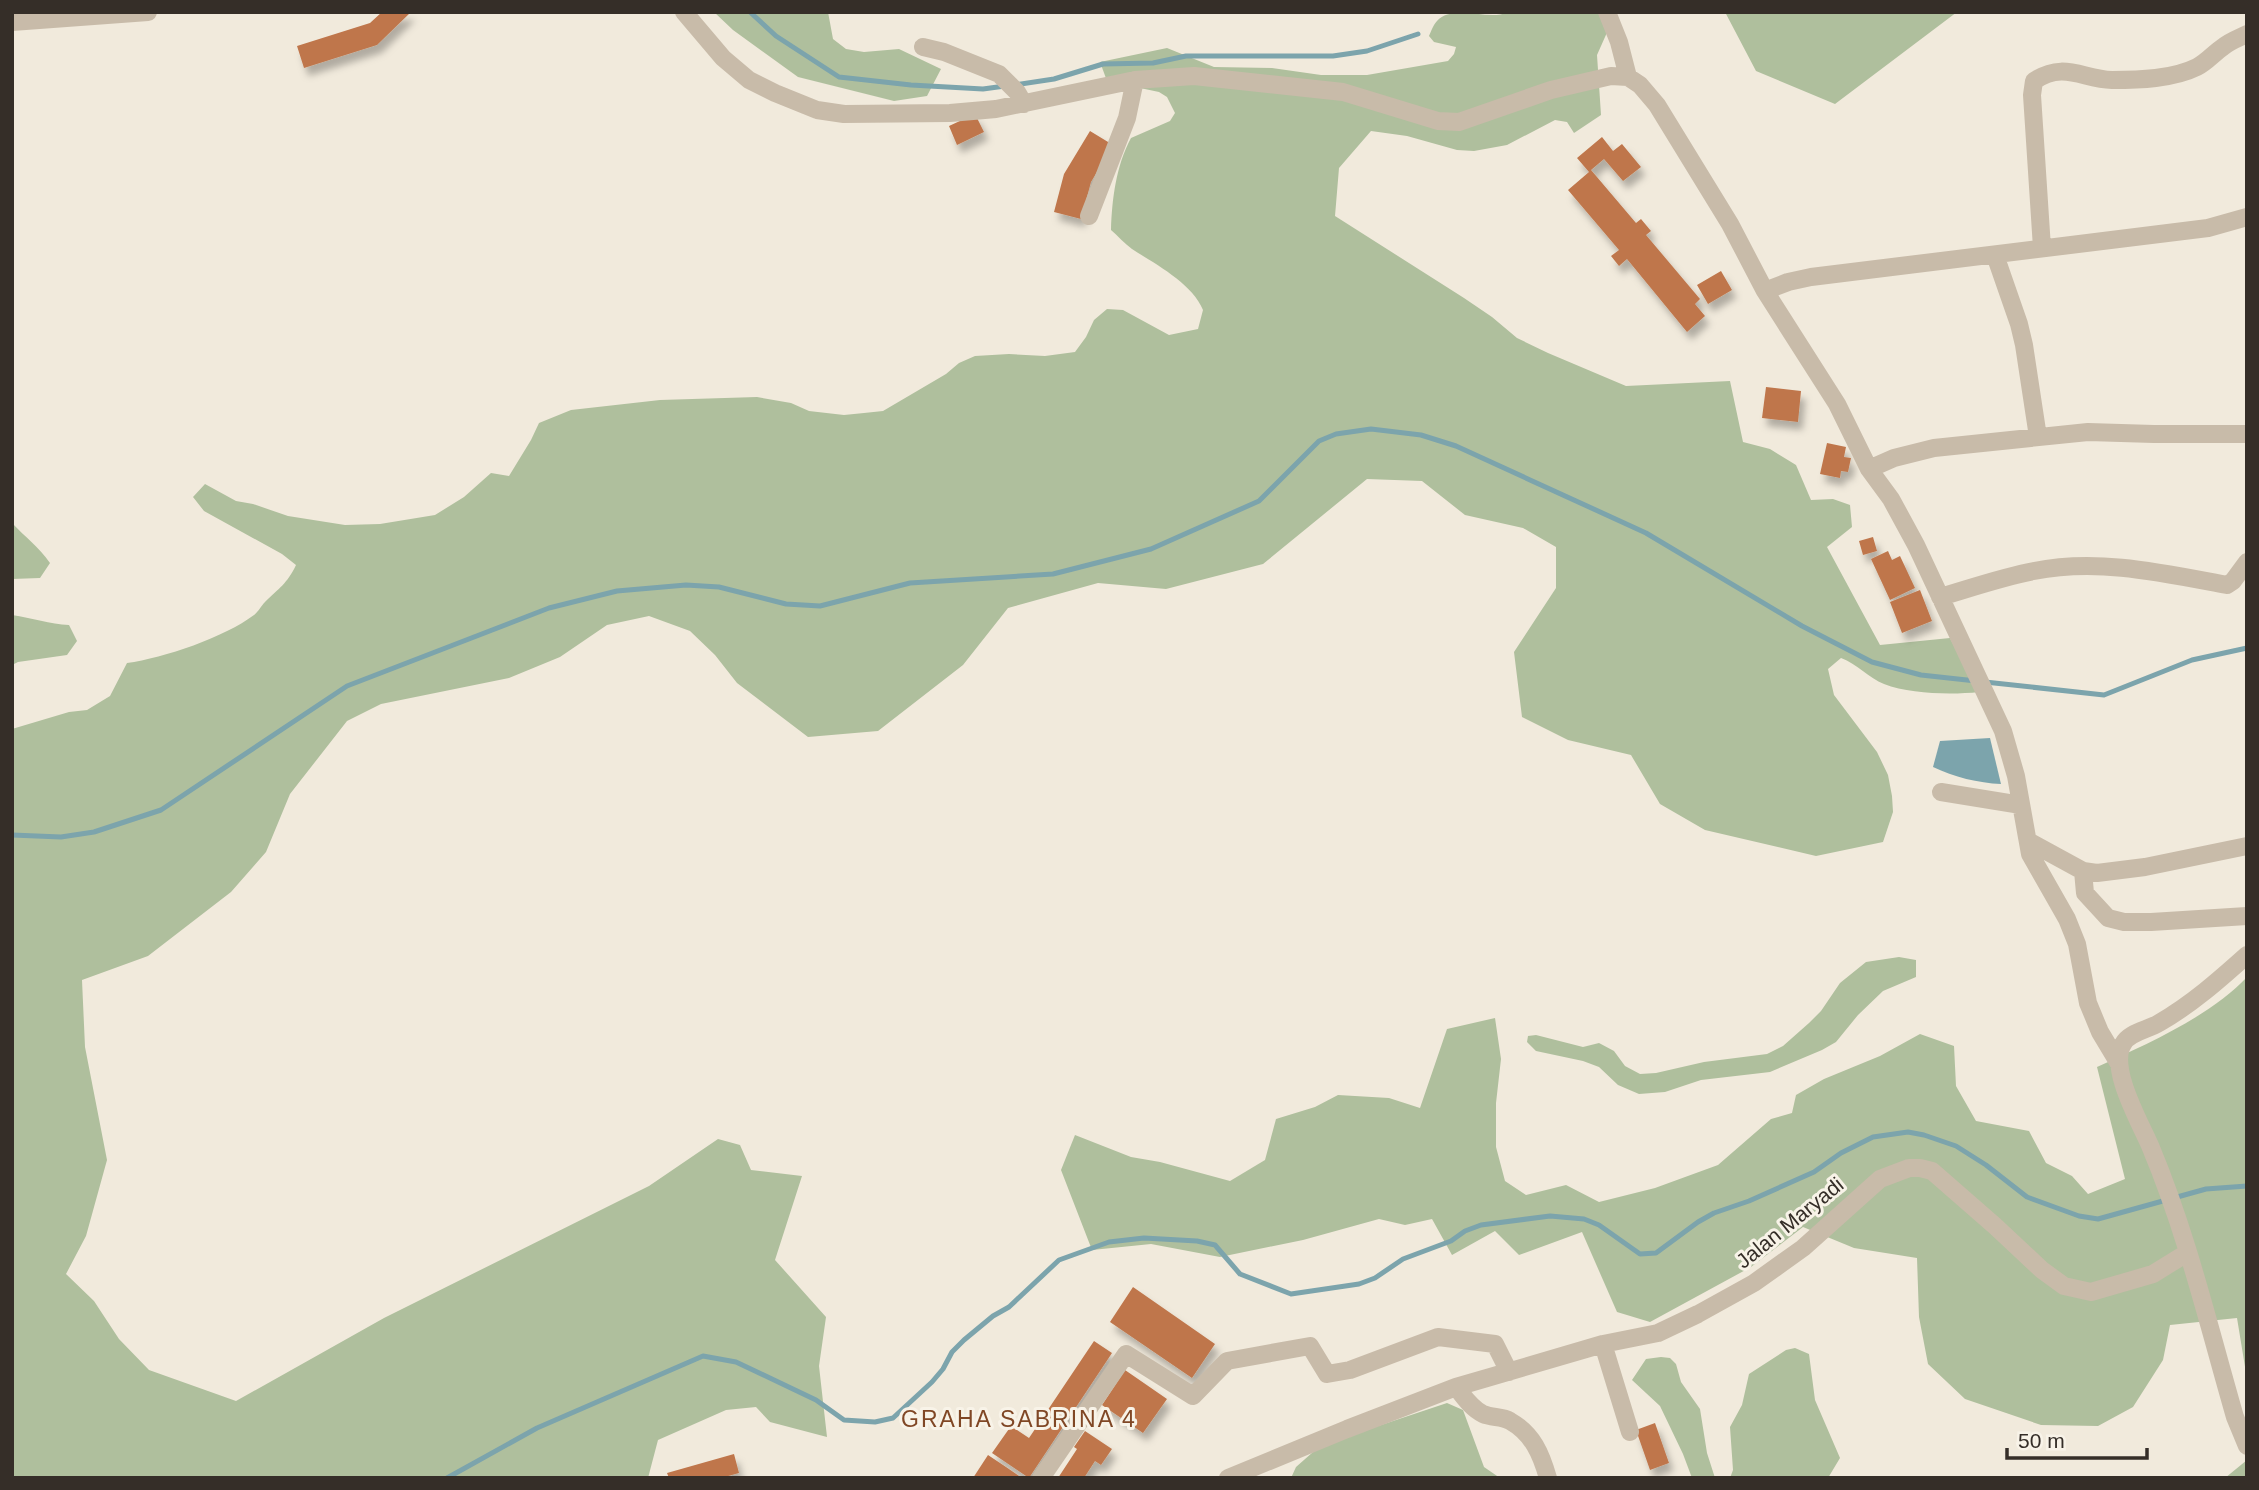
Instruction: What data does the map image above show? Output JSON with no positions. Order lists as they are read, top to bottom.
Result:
{
  "streets": {
    "street": ["Jalan Maryadi"]
  },
  "districts": ["GRAHA SABRINA 4"],
  "scale_bar": "50 m"
}
